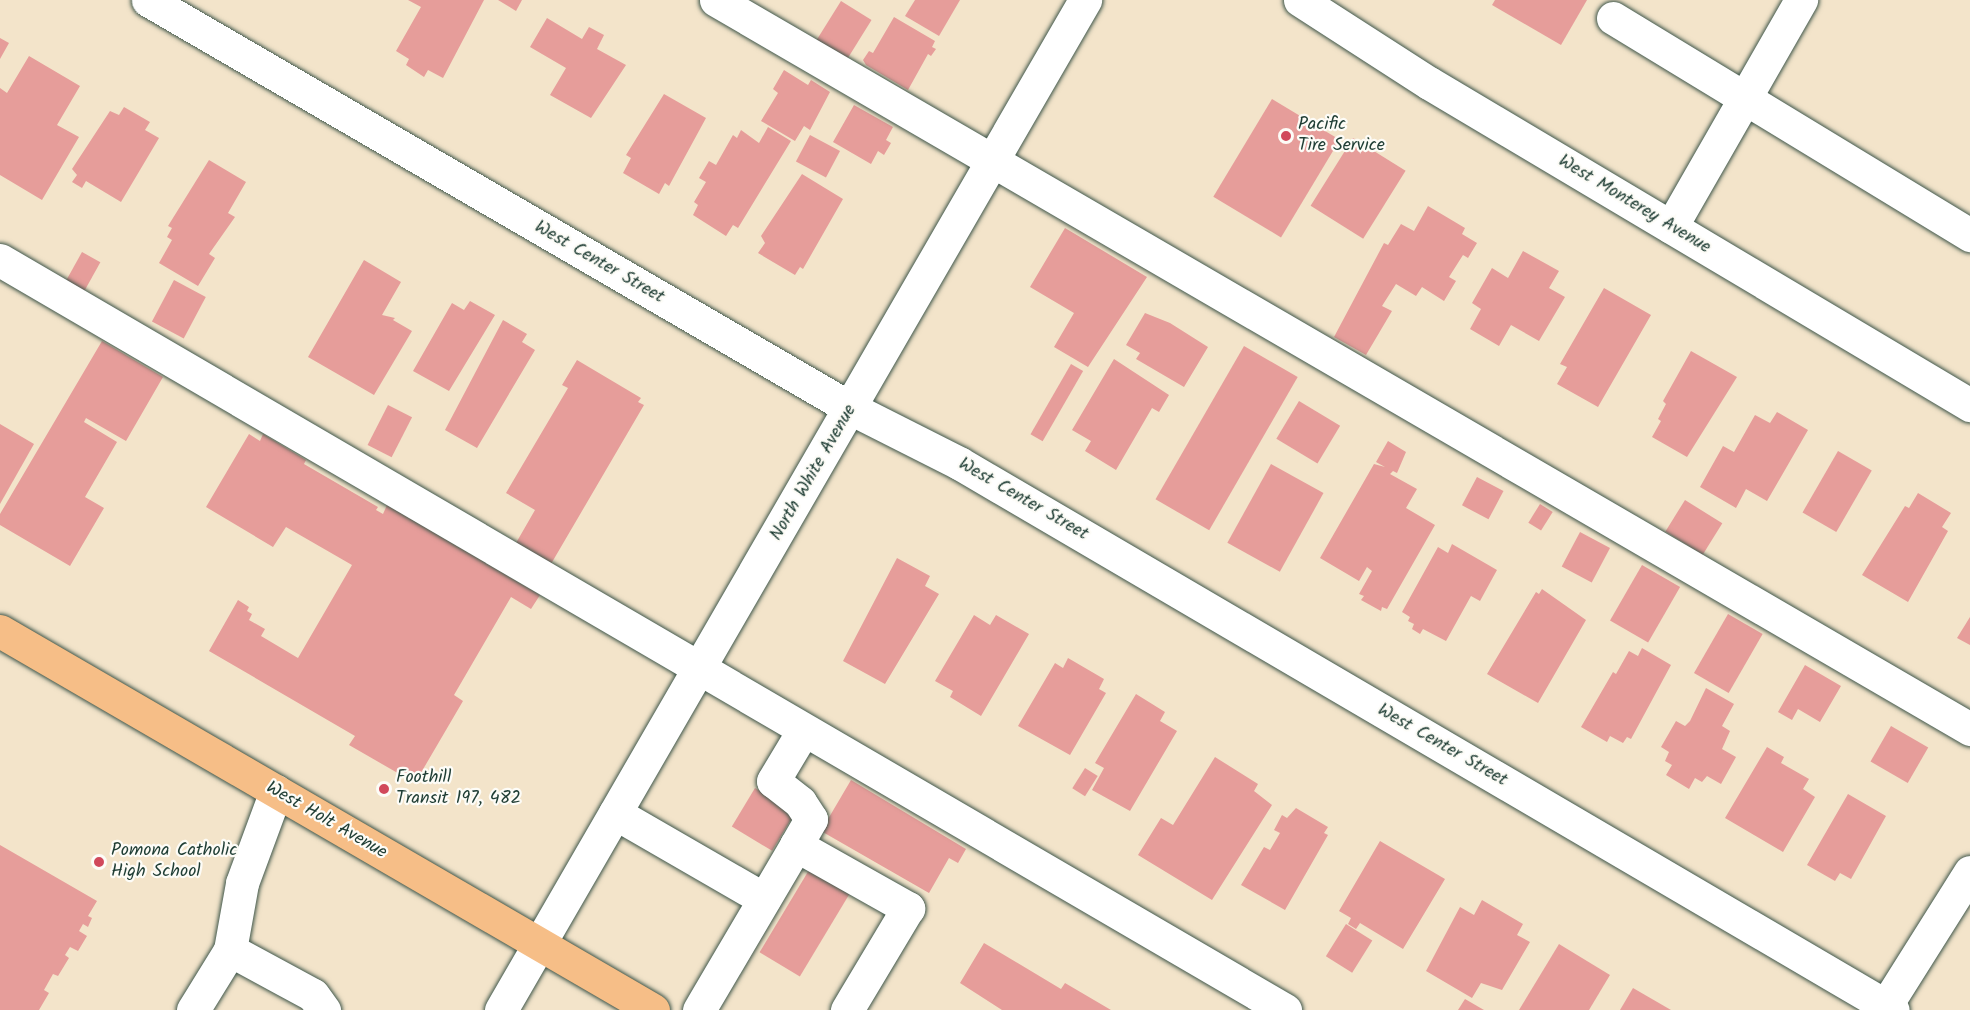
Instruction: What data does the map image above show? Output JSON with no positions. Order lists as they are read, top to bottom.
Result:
{
  "streets": {
    "main road": ["West Holt Avenue"],
    "street": ["West Monterey Avenue", "West Center Street", "North White Avenue"]
  },
  "crossings": [
    ["West Center Street", "North White Avenue"],
    ["North White Avenue", "West Holt Avenue"]
  ],
  "places": ["Pacific Tire Service", "Foothill Transit 197, 482", "Pomona Catholic High School"]
}
